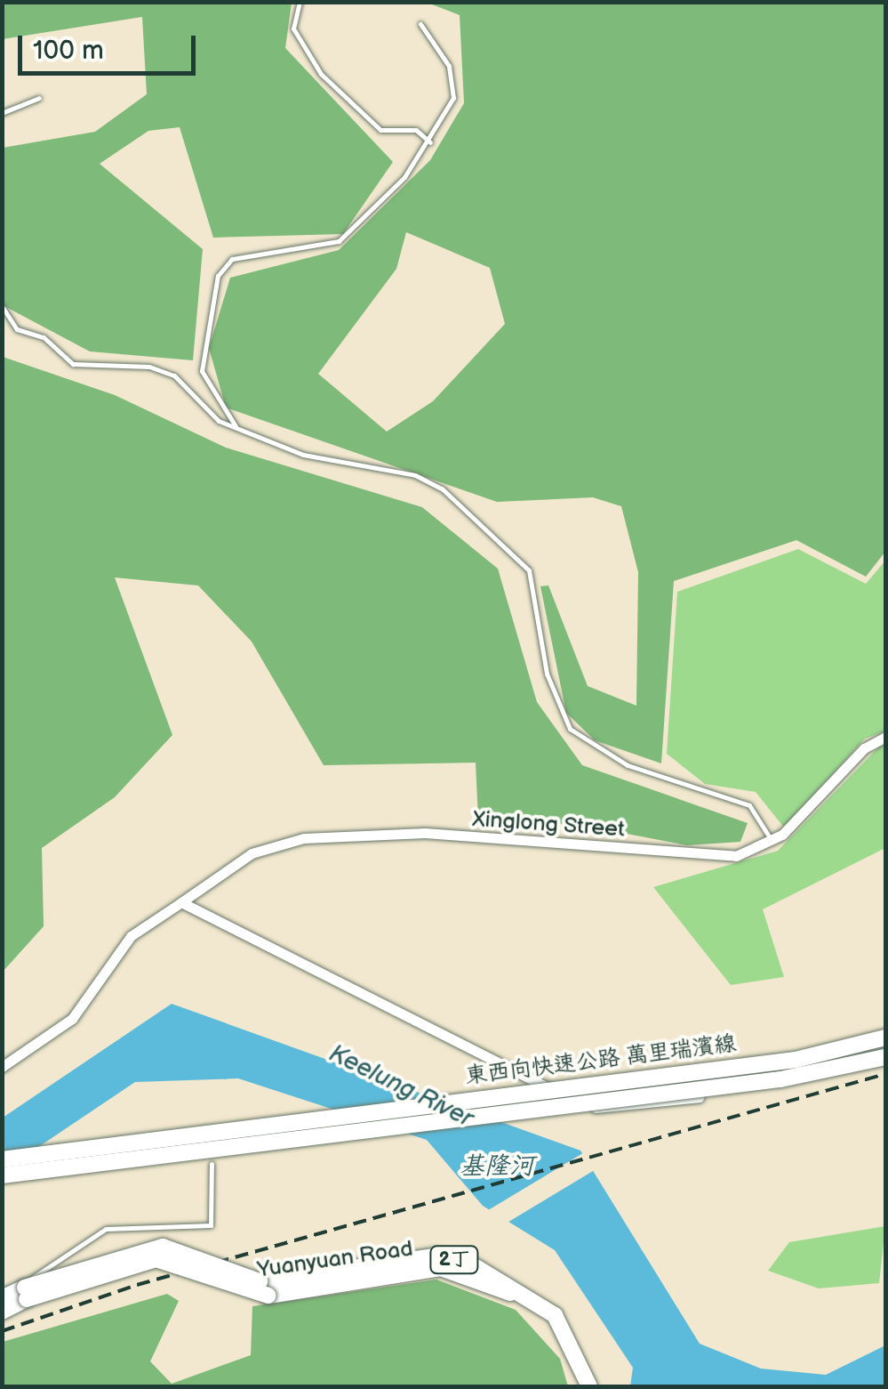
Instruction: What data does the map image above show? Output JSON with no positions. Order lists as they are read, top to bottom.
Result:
{
  "streets": {
    "main road": ["東西向快速公路 萬里瑞濱線", "Yuanyuan Road", "2丁"],
    "street": ["Xinglong Street"]
  },
  "water": ["Keelung River", "基隆河"],
  "scale_bar": "100 m"
}
